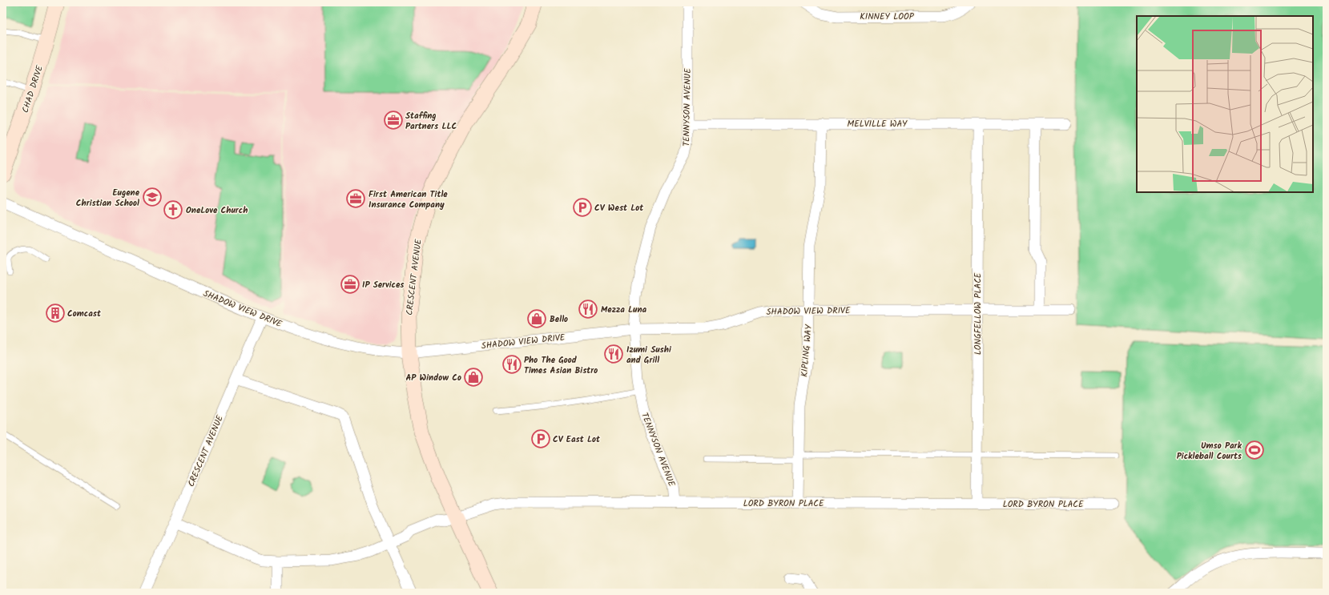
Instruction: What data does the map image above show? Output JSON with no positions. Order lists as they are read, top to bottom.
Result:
{
  "streets": {
    "street": [
      "KINNEY LOOP",
      "CHAD DRIVE",
      "TENNYSON AVENUE",
      "MELVILLE WAY",
      "CRESCENT AVENUE",
      "SHADOW VIEW DRIVE",
      "LONGFELLOW PLACE",
      "KIPLING WAY",
      "LORD BYRON PLACE"
    ]
  },
  "crossings": [
    ["TENNYSON AVENUE", "MELVILLE WAY"],
    ["TENNYSON AVENUE", "SHADOW VIEW DRIVE"],
    ["TENNYSON AVENUE", "LORD BYRON PLACE"],
    ["MELVILLE WAY", "LONGFELLOW PLACE"],
    ["MELVILLE WAY", "KIPLING WAY"],
    ["CRESCENT AVENUE", "SHADOW VIEW DRIVE"],
    ["CRESCENT AVENUE", "LORD BYRON PLACE"],
    ["SHADOW VIEW DRIVE", "LONGFELLOW PLACE"],
    ["SHADOW VIEW DRIVE", "KIPLING WAY"],
    ["LONGFELLOW PLACE", "LORD BYRON PLACE"],
    ["KIPLING WAY", "LORD BYRON PLACE"]
  ],
  "places": {
    "office": ["Staffing Partners LLC", "First American Title Insurance Company", "IP Services"],
    "school or university": ["Eugene Christian School"],
    "parking": ["CV West Lot", "CV East Lot"],
    "church": ["OneLove Church"],
    "restaurant": ["Mezza Luna", "Izumi Sushi and Grill", "Pho The Good Times Asian Bistro"],
    "building": ["Comcast"],
    "shop": ["Bello", "AP Window Co"],
    "sports": ["Umso Park Pickleball Courts"]
  }
}
